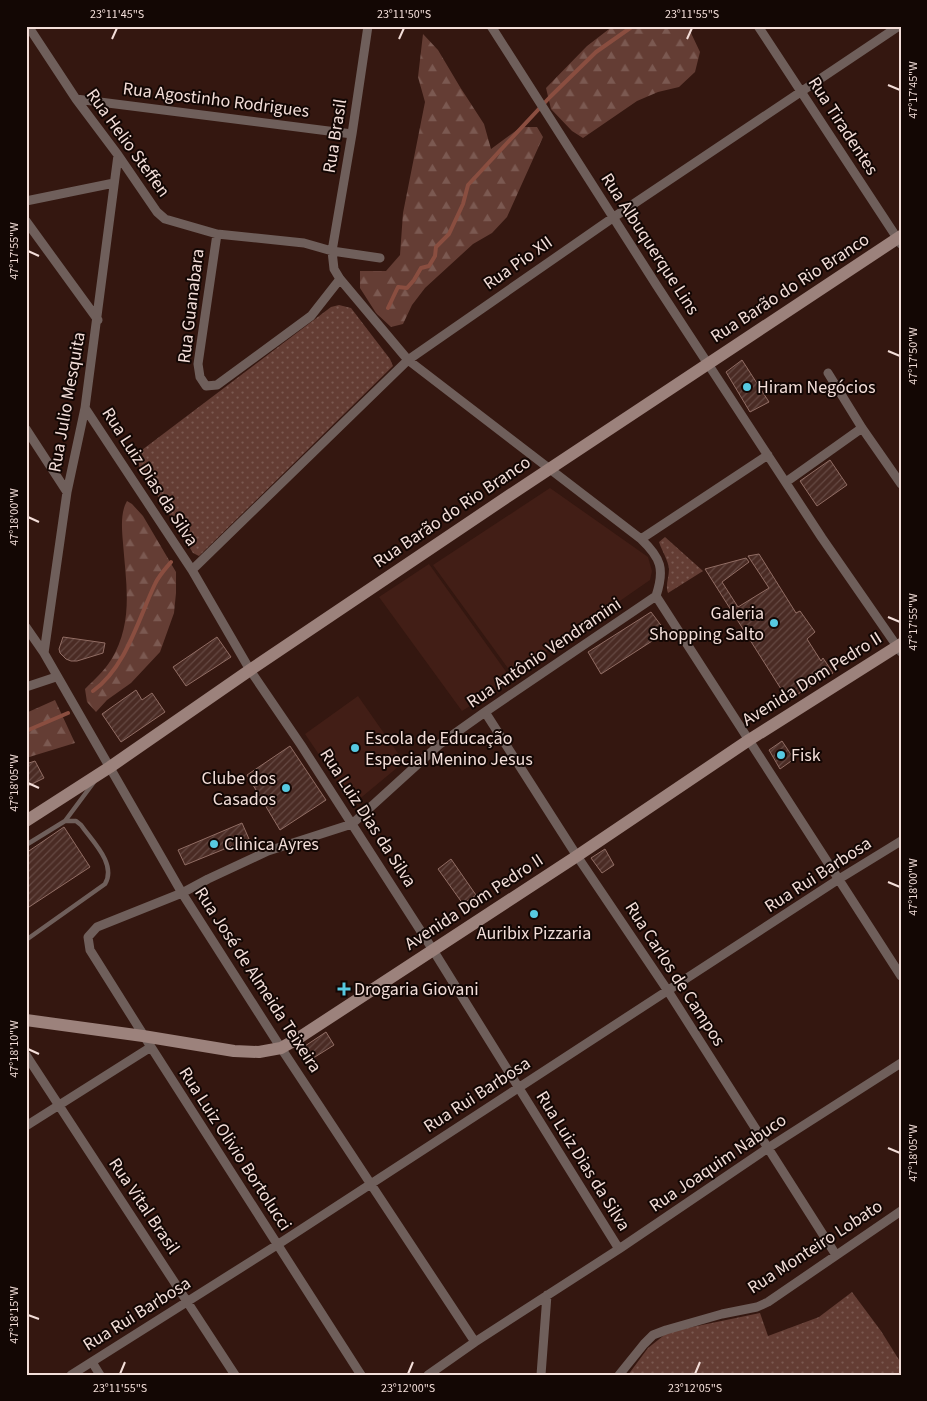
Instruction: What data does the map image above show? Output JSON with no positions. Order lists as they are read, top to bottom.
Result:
{
  "streets": {
    "main road": ["Rua Barão do Rio Branco", "Avenida Dom Pedro II"],
    "street": [
      "Rua Agostinho Rodrigues",
      "Rua Tiradentes",
      "Rua Brasil",
      "Rua Helio Steffen",
      "Rua Albuquerque Lins",
      "Rua Pio XII",
      "Rua Guanabara",
      "Rua Julio Mesquita",
      "Rua Luiz Dias da Silva",
      "Rua Antônio Vendramini",
      "Rua Rui Barbosa",
      "Rua Carlos de Campos",
      "Rua José de Almeida Teixeira",
      "Rua Luiz Olivio Bortolucci",
      "Rua Joaquim Nabuco",
      "Rua Vital Brasil",
      "Rua Monteiro Lobato"
    ]
  },
  "crossings": [
    ["Rua Agostinho Rodrigues", "Rua Brasil"],
    ["Rua Agostinho Rodrigues", "Rua Helio Steffen"],
    ["Rua Tiradentes", "Rua Pio XII"],
    ["Rua Tiradentes", "Rua Barão do Rio Branco"],
    ["Rua Brasil", "Rua Helio Steffen"],
    ["Rua Helio Steffen", "Rua Guanabara"],
    ["Rua Helio Steffen", "Rua Julio Mesquita"],
    ["Rua Albuquerque Lins", "Rua Pio XII"],
    ["Rua Albuquerque Lins", "Rua Barão do Rio Branco"],
    ["Rua Albuquerque Lins", "Avenida Dom Pedro II"],
    ["Rua Pio XII", "Rua Luiz Dias da Silva"],
    ["Rua Barão do Rio Branco", "Rua Luiz Dias da Silva"],
    ["Rua Barão do Rio Branco", "Rua José de Almeida Teixeira"],
    ["Rua Julio Mesquita", "Rua Luiz Dias da Silva"],
    ["Rua Julio Mesquita", "Rua José de Almeida Teixeira"],
    ["Rua Luiz Dias da Silva", "Rua Antônio Vendramini"],
    ["Rua Luiz Dias da Silva", "Avenida Dom Pedro II"],
    ["Rua Luiz Dias da Silva", "Rua Rui Barbosa"],
    ["Rua Luiz Dias da Silva", "Rua Joaquim Nabuco"],
    ["Rua Antônio Vendramini", "Rua Carlos de Campos"],
    ["Rua Antônio Vendramini", "Rua José de Almeida Teixeira"],
    ["Rua Antônio Vendramini", "Rua Luiz Olivio Bortolucci"],
    ["Avenida Dom Pedro II", "Rua Carlos de Campos"],
    ["Avenida Dom Pedro II", "Rua José de Almeida Teixeira"],
    ["Avenida Dom Pedro II", "Rua Luiz Olivio Bortolucci"],
    ["Rua Rui Barbosa", "Rua Carlos de Campos"],
    ["Rua Rui Barbosa", "Rua José de Almeida Teixeira"],
    ["Rua Rui Barbosa", "Rua Luiz Olivio Bortolucci"],
    ["Rua Rui Barbosa", "Rua Vital Brasil"],
    ["Rua Carlos de Campos", "Rua Joaquim Nabuco"],
    ["Rua Carlos de Campos", "Rua Monteiro Lobato"],
    ["Rua José de Almeida Teixeira", "Rua Joaquim Nabuco"]
  ],
  "places": {
    "other": [
      "Hiram Negócios",
      "Galeria Shopping Salto",
      "Escola de Educação Especial Menino Jesus",
      "Fisk",
      "Clube dos Casados",
      "Clinica Ayres",
      "Auribix Pizzaria"
    ],
    "health": ["Drogaria Giovani"]
  },
  "coordinates": [
    "23°11'45\"S",
    "23°11'50\"S",
    "23°11'55\"S",
    "47°17'45\"W",
    "47°17'55\"W",
    "47°17'50\"W",
    "47°18'00\"W",
    "47°18'05\"W",
    "47°18'10\"W",
    "47°18'15\"W",
    "23°12'00\"S",
    "23°12'05\"S"
  ]
}
